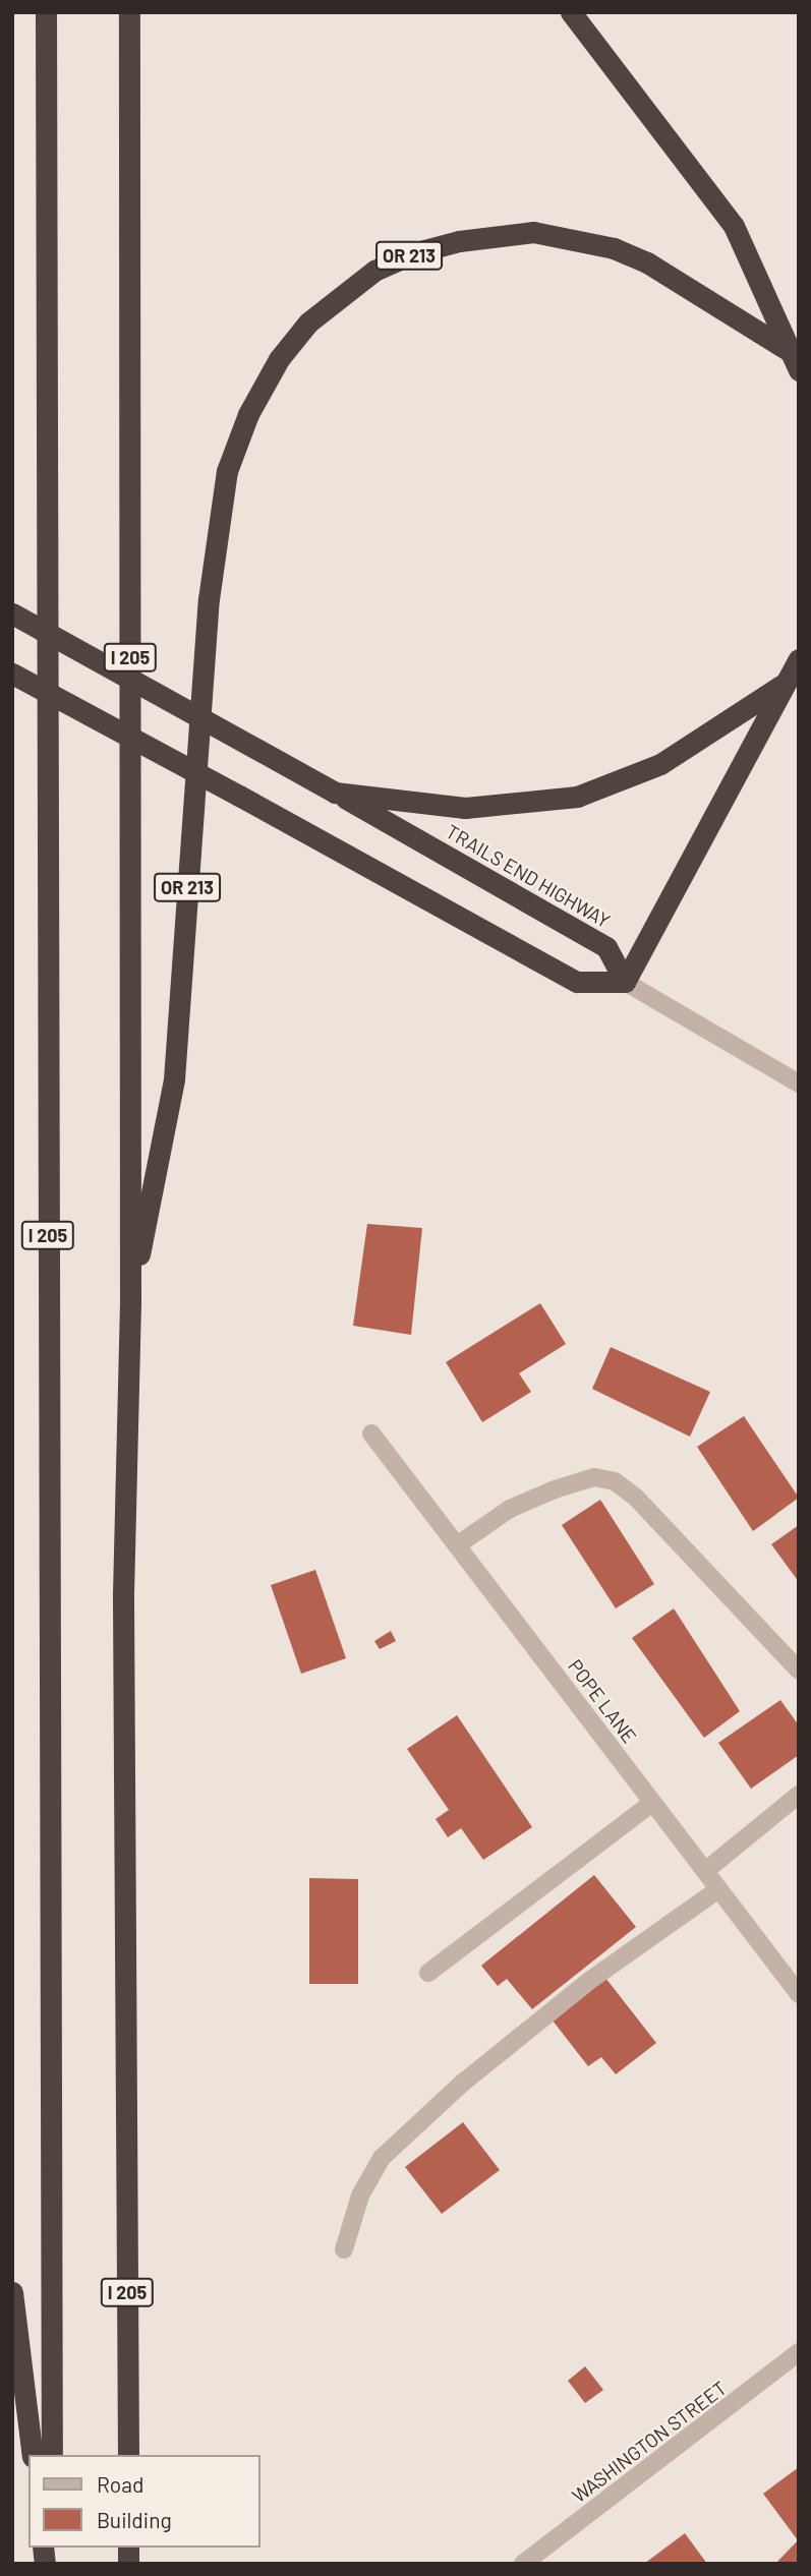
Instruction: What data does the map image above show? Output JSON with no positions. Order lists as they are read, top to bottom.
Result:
{
  "streets": {
    "highway": ["OR 213", "I 205", "TRAILS END HIGHWAY"],
    "street": ["POPE LANE", "WASHINGTON STREET"]
  },
  "crossings": [
    ["OR 213", "I 205"]
  ],
  "legend": ["Road", "Building"]
}
